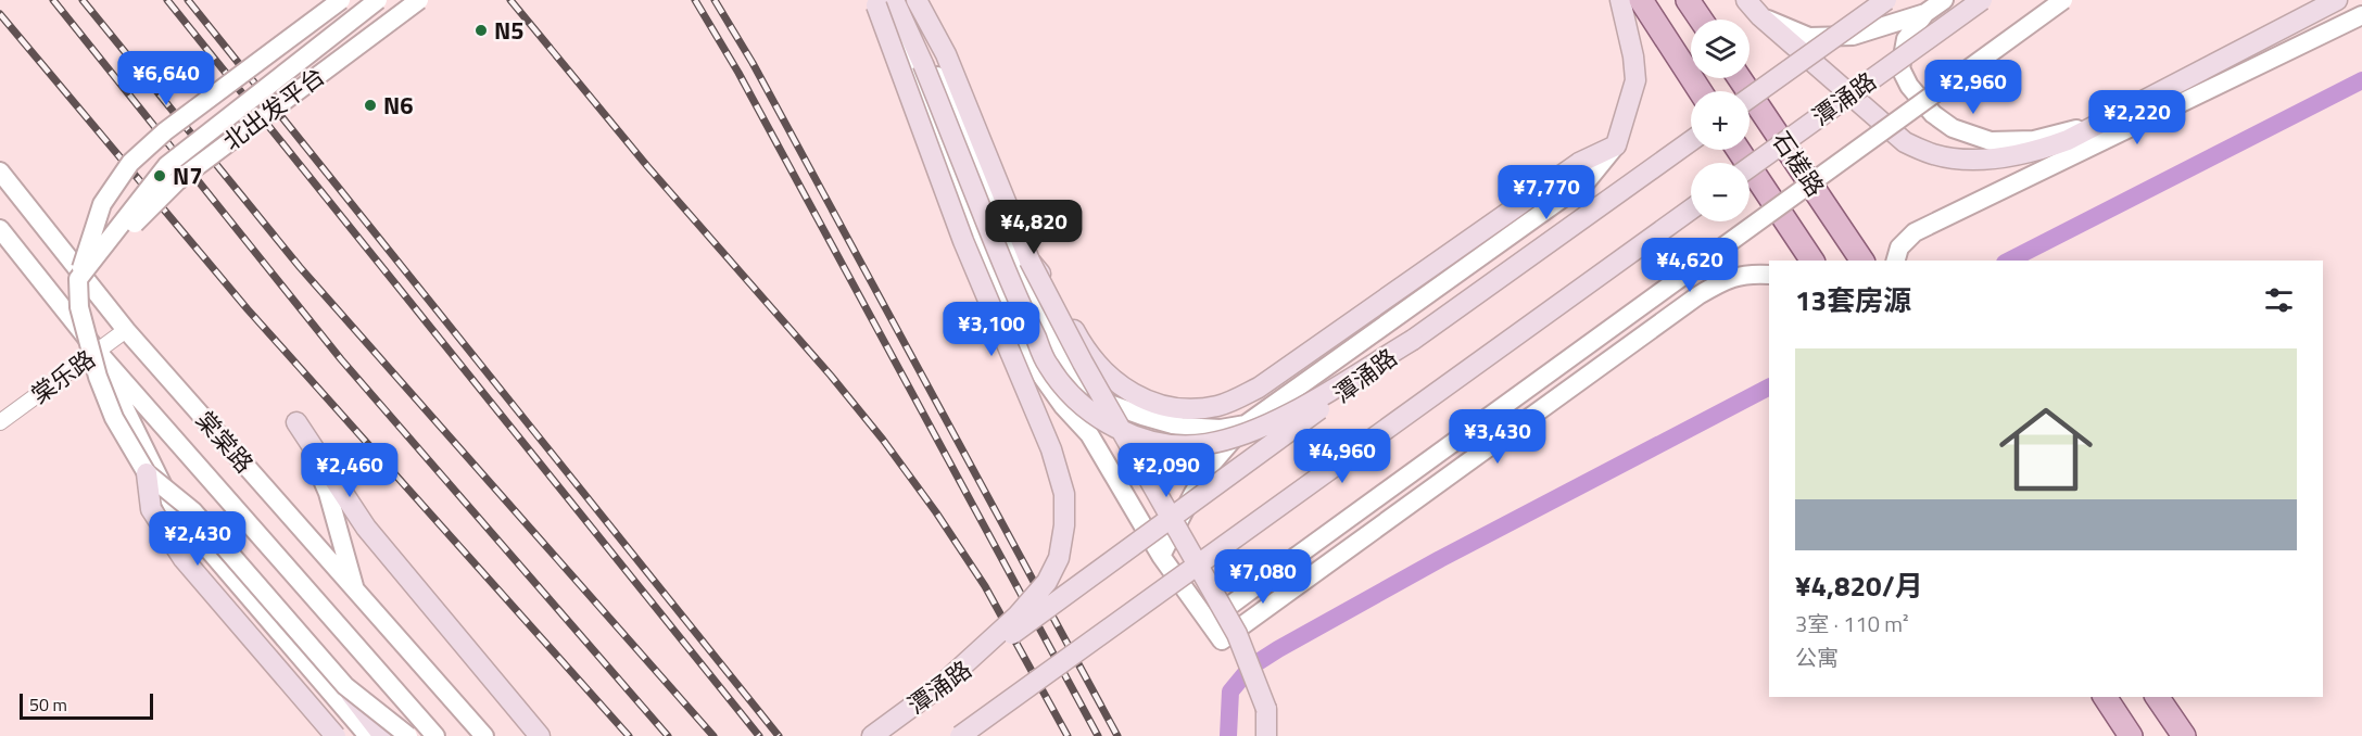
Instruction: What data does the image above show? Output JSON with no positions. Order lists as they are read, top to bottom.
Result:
{
  "streets": {
    "main road": ["潭涌路", "石槎路"],
    "street": ["北出发平台", "棠乐路", "棠棠路"]
  },
  "crossings": [
    ["棠乐路", "棠棠路"]
  ],
  "places": ["N5", "N6", "N7"],
  "scale_bar": "50 m",
  "page": {
    "map_buttons": ["+", "−"],
    "price": [
      "¥6,640",
      "¥2,960",
      "¥2,220",
      "¥7,770",
      "¥4,820",
      "¥4,620",
      "¥3,100",
      "¥3,430",
      "¥4,960",
      "¥2,460",
      "¥2,090",
      "¥2,430",
      "¥7,080"
    ],
    "heading": "13套房源",
    "list": [
      {
        "name": "¥4,820/月",
        "note": "3室 · 110 m² · 公寓"
      }
    ],
    "scale": "50 m"
  }
}
